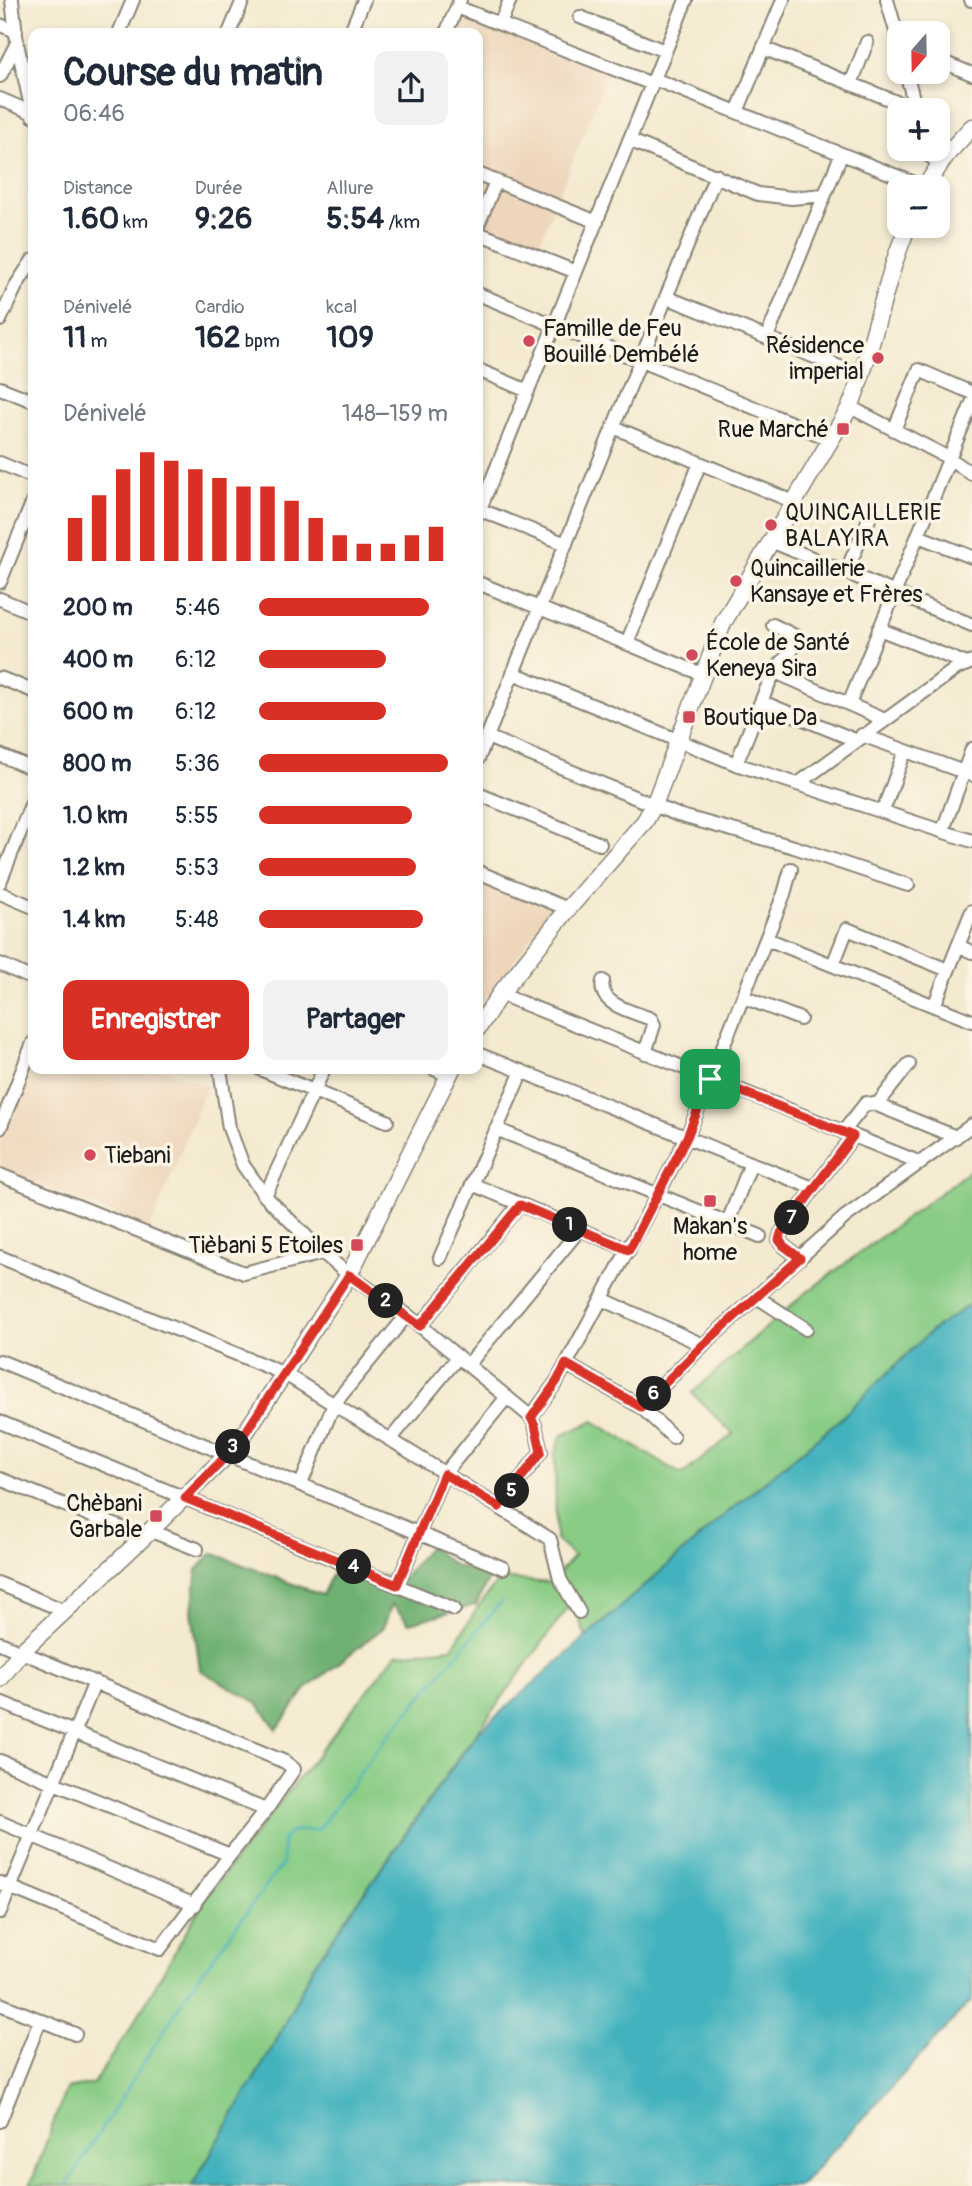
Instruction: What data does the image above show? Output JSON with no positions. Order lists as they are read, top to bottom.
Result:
{
  "places": {
    "other": [
      "Famille de Feu Bouillé Dembélé",
      "Résidence imperial",
      "QUINCAILLERIE BALAYIRA",
      "Quincaillerie Kansaye et Frères",
      "École de Santé Keneya Sira",
      "Tiebani"
    ],
    "transit": [
      "Rue Marché",
      "Boutique Da",
      "Makan's home",
      "Tièbani 5 Etoiles",
      "Chèbani Garbale"
    ]
  },
  "north": "bottom",
  "page": {
    "map_buttons": ["+", "−"],
    "heading": ["Course du matin", "06:46"],
    "stats": [
      ["Distance", "1.60 km"],
      ["Durée", "9:26"],
      ["Allure", "5:54 /km"],
      ["Dénivelé", "11 m"],
      ["Cardio", "162 bpm"],
      ["kcal", "109"]
    ],
    "chart": ["Dénivelé", "148–159 m"],
    "list": [
      {
        "name": "200 m",
        "note": "5:46"
      },
      {
        "name": "400 m",
        "note": "6:12"
      },
      {
        "name": "600 m",
        "note": "6:12"
      },
      {
        "name": "800 m",
        "note": "5:36"
      },
      {
        "name": "1.0 km",
        "note": "5:55"
      },
      {
        "name": "1.2 km",
        "note": "5:53"
      },
      {
        "name": "1.4 km",
        "note": "5:48"
      }
    ],
    "buttons": ["Enregistrer", "Partager"],
    "pins": [
      "7",
      "1",
      "2",
      "6",
      "3",
      "5",
      "4"
    ]
  }
}
